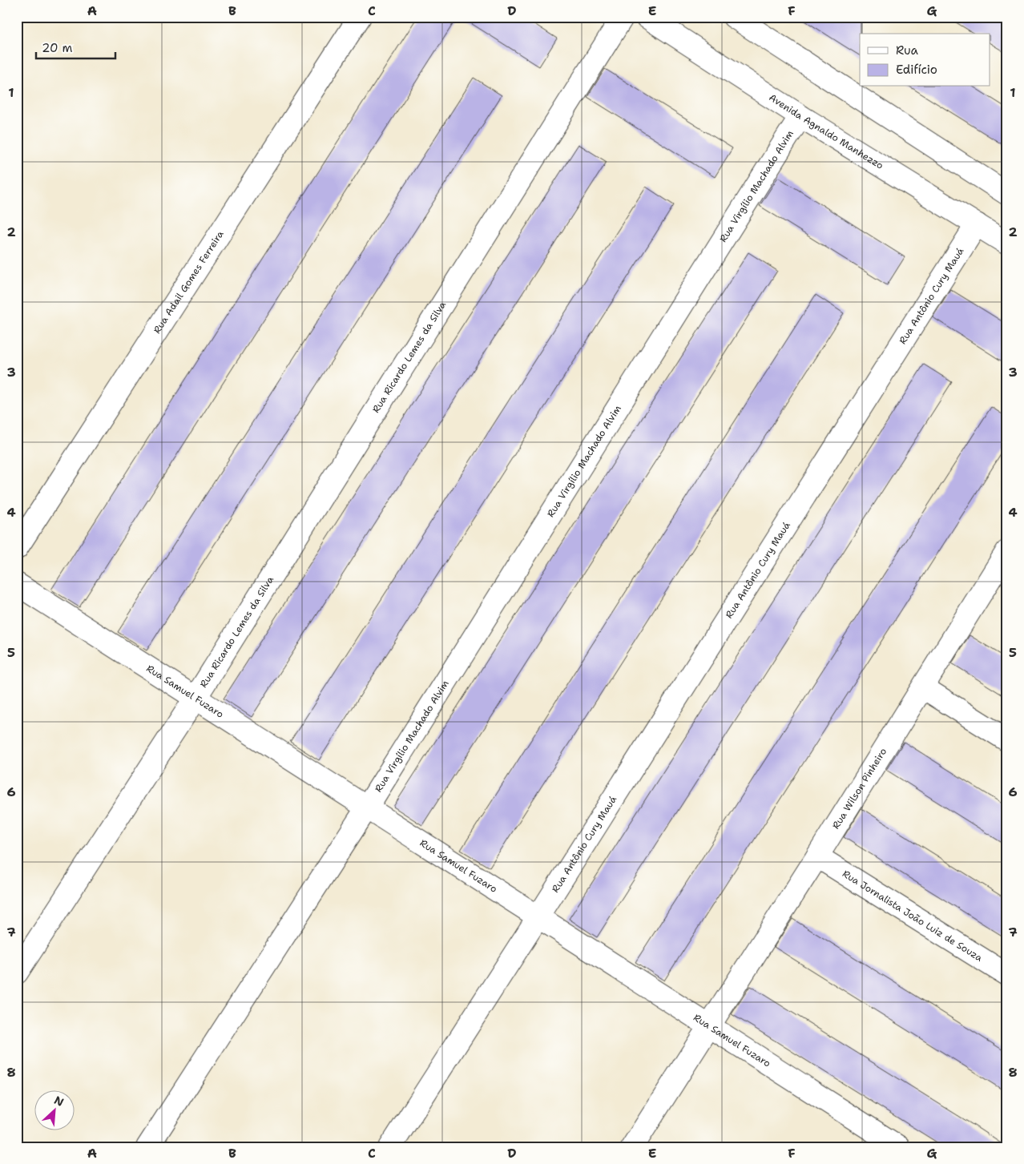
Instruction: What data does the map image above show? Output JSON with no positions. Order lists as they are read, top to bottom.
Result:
{
  "streets": {
    "street": [
      "Avenida Agnaldo Manhezzo",
      "Rua Virgílio Machado Alvim",
      "Rua Adail Gomes Ferreira",
      "Rua Antônio Cury Mauá",
      "Rua Ricardo Lemes da Silva",
      "Rua Samuel Fuzaro",
      "Rua Wilson Pinheiro",
      "Rua Jornalista João Luiz de Souza"
    ]
  },
  "crossings": [
    ["Avenida Agnaldo Manhezzo", "Rua Virgílio Machado Alvim"],
    ["Avenida Agnaldo Manhezzo", "Rua Antônio Cury Mauá"],
    ["Rua Virgílio Machado Alvim", "Rua Samuel Fuzaro"],
    ["Rua Antônio Cury Mauá", "Rua Samuel Fuzaro"],
    ["Rua Ricardo Lemes da Silva", "Rua Samuel Fuzaro"],
    ["Rua Samuel Fuzaro", "Rua Wilson Pinheiro"],
    ["Rua Wilson Pinheiro", "Rua Jornalista João Luiz de Souza"]
  ],
  "legend": ["Rua", "Edifício"],
  "scale_bar": "20 m",
  "north": "top right",
  "grid": {
    "columns": [
      "A",
      "B",
      "C",
      "D",
      "E",
      "F",
      "G"
    ],
    "rows": [
      "1",
      "2",
      "3",
      "4",
      "5",
      "6",
      "7",
      "8"
    ]
  }
}
